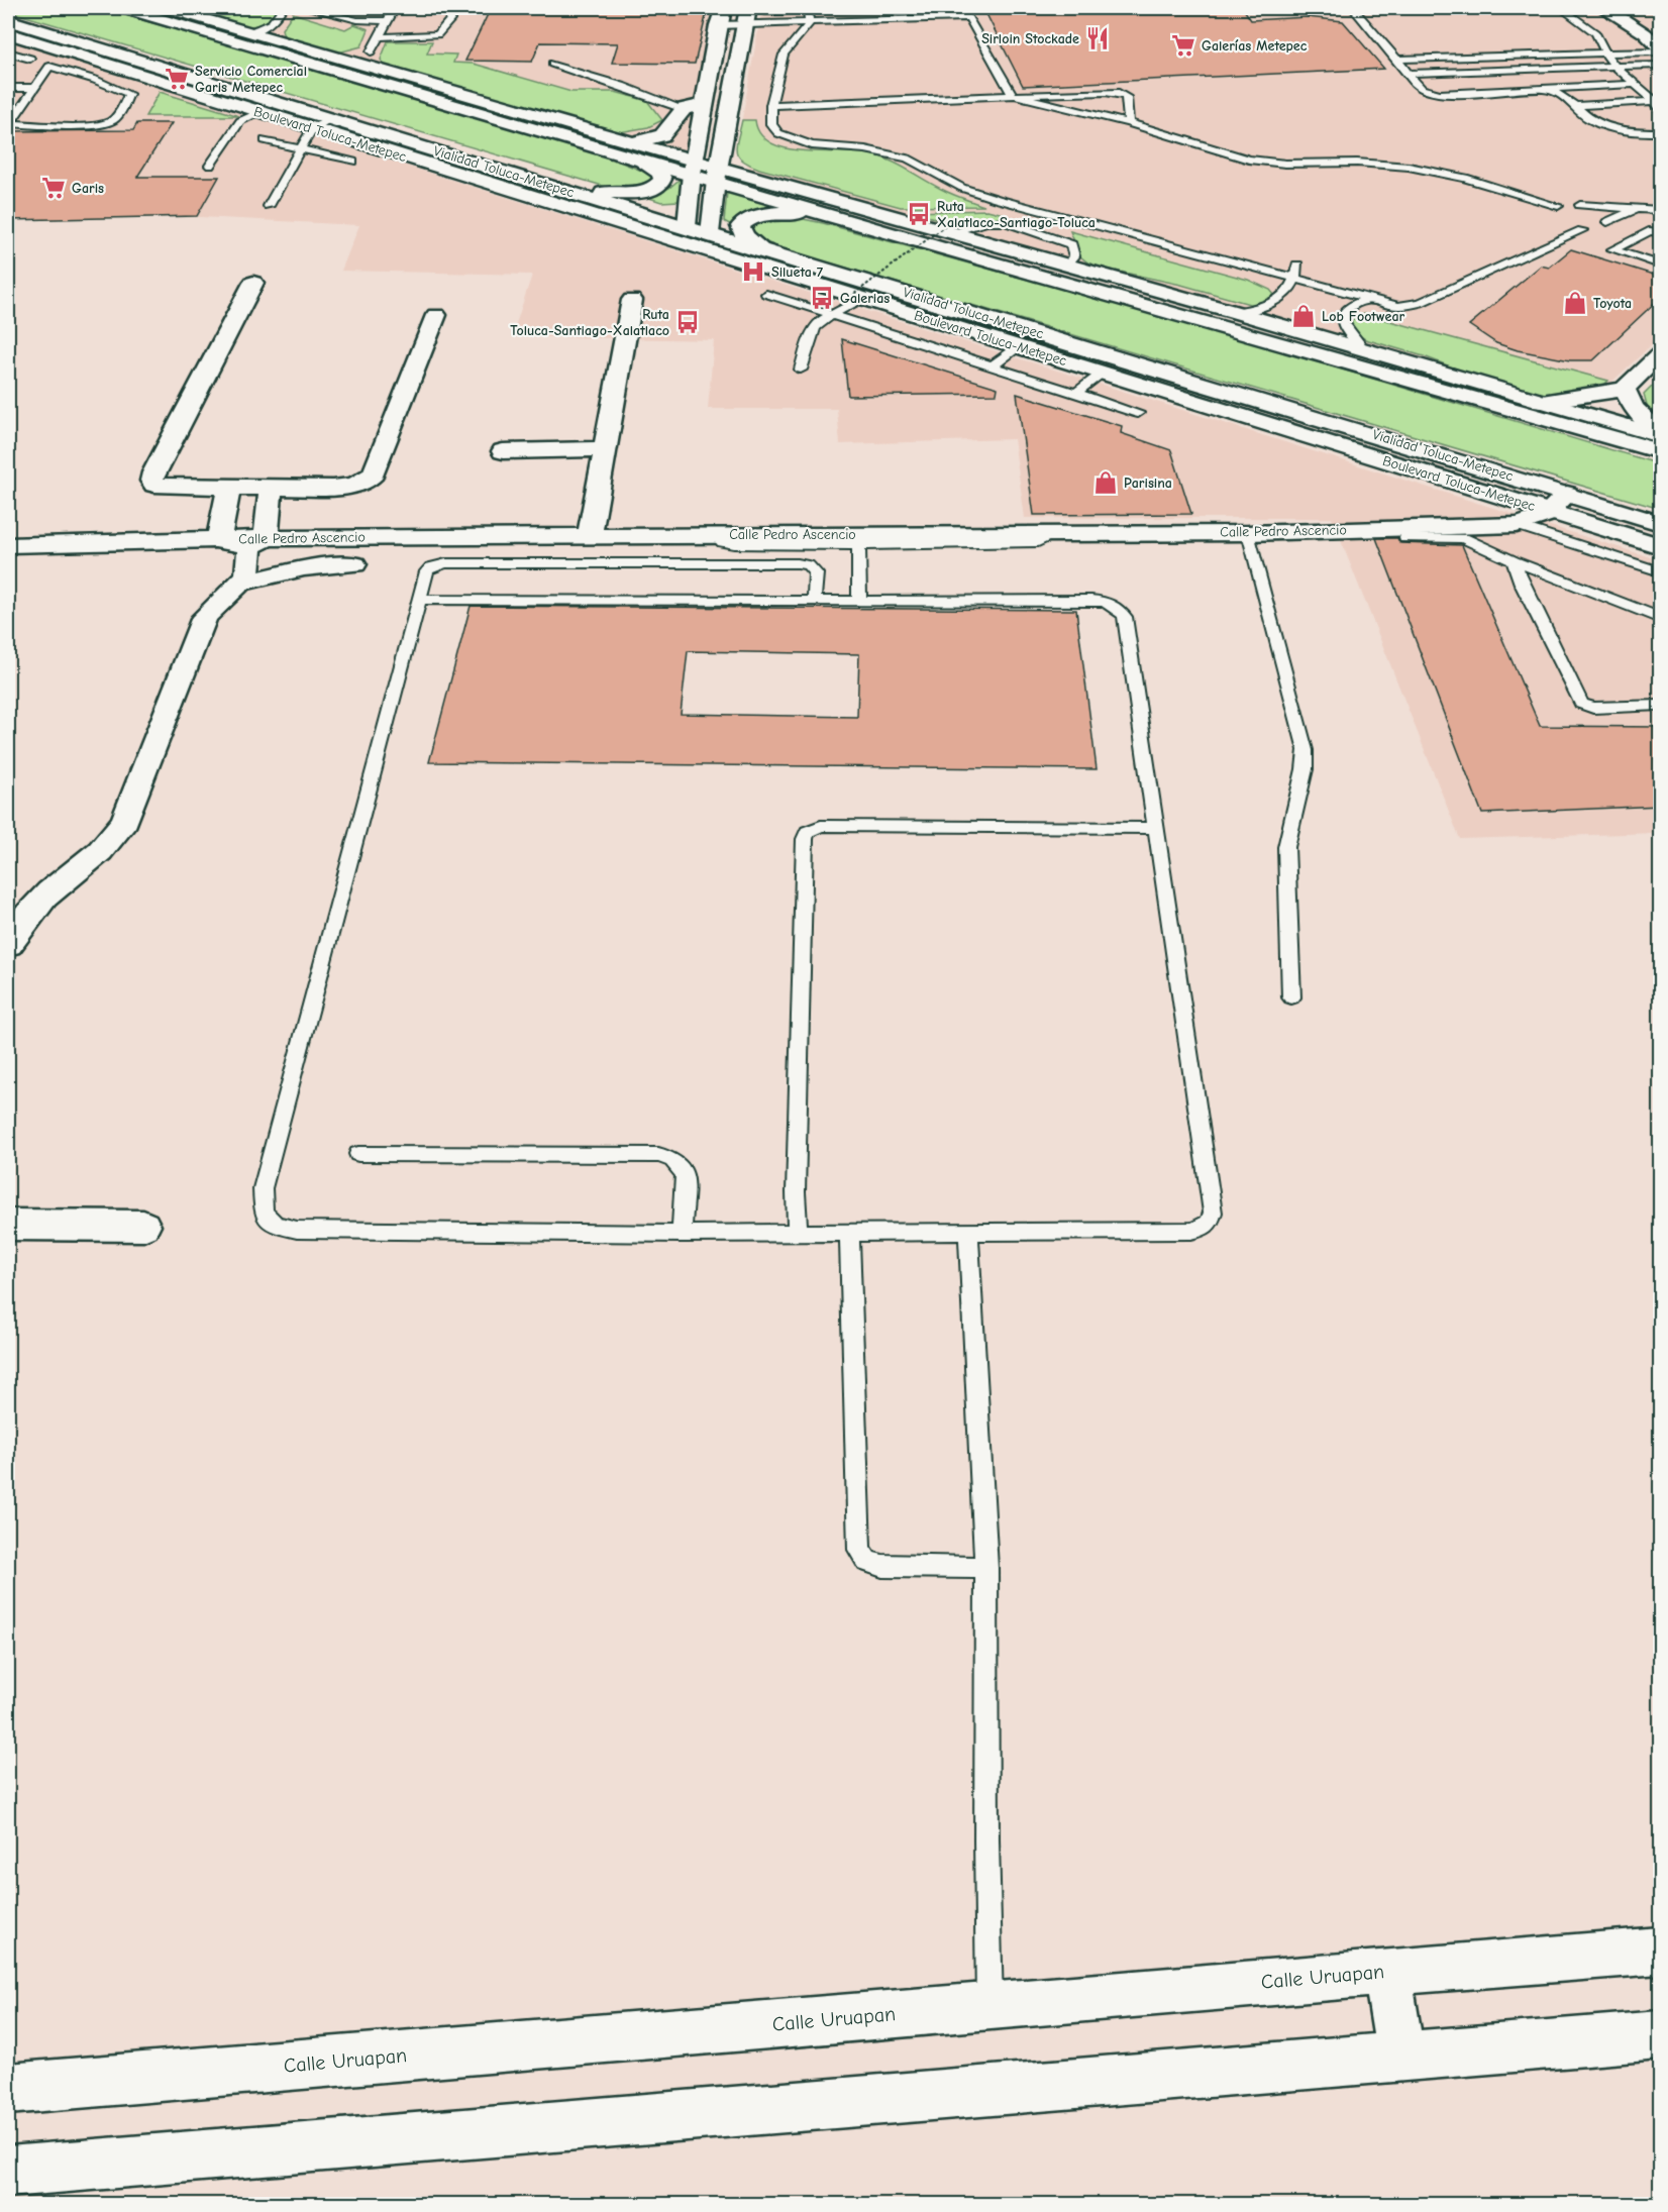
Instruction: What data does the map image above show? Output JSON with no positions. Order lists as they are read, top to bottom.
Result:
{
  "streets": {
    "main road": [
      "Boulevard Toluca-Metepec",
      "Vialidad Toluca-Metepec",
      "Calle Pedro Ascencio",
      "Calle Uruapan"
    ]
  },
  "crossings": [
    ["Boulevard Toluca-Metepec", "Vialidad Toluca-Metepec"],
    ["Boulevard Toluca-Metepec", "Calle Pedro Ascencio"],
    ["Vialidad Toluca-Metepec", "Calle Pedro Ascencio"]
  ],
  "places": {
    "restaurant": ["Sirloin Stockade"],
    "supermarket": ["Galerías Metepec", "Servicio Comercial Garis Metepec", "Garis"],
    "bus stop": ["Ruta Xalatlaco-Santiago-Toluca", "Galerias", "Ruta Toluca-Santiago-Xalatlaco"],
    "hospital": ["Silueta 7"],
    "shop": ["Toyota", "Lob Footwear", "Parisina"]
  }
}
